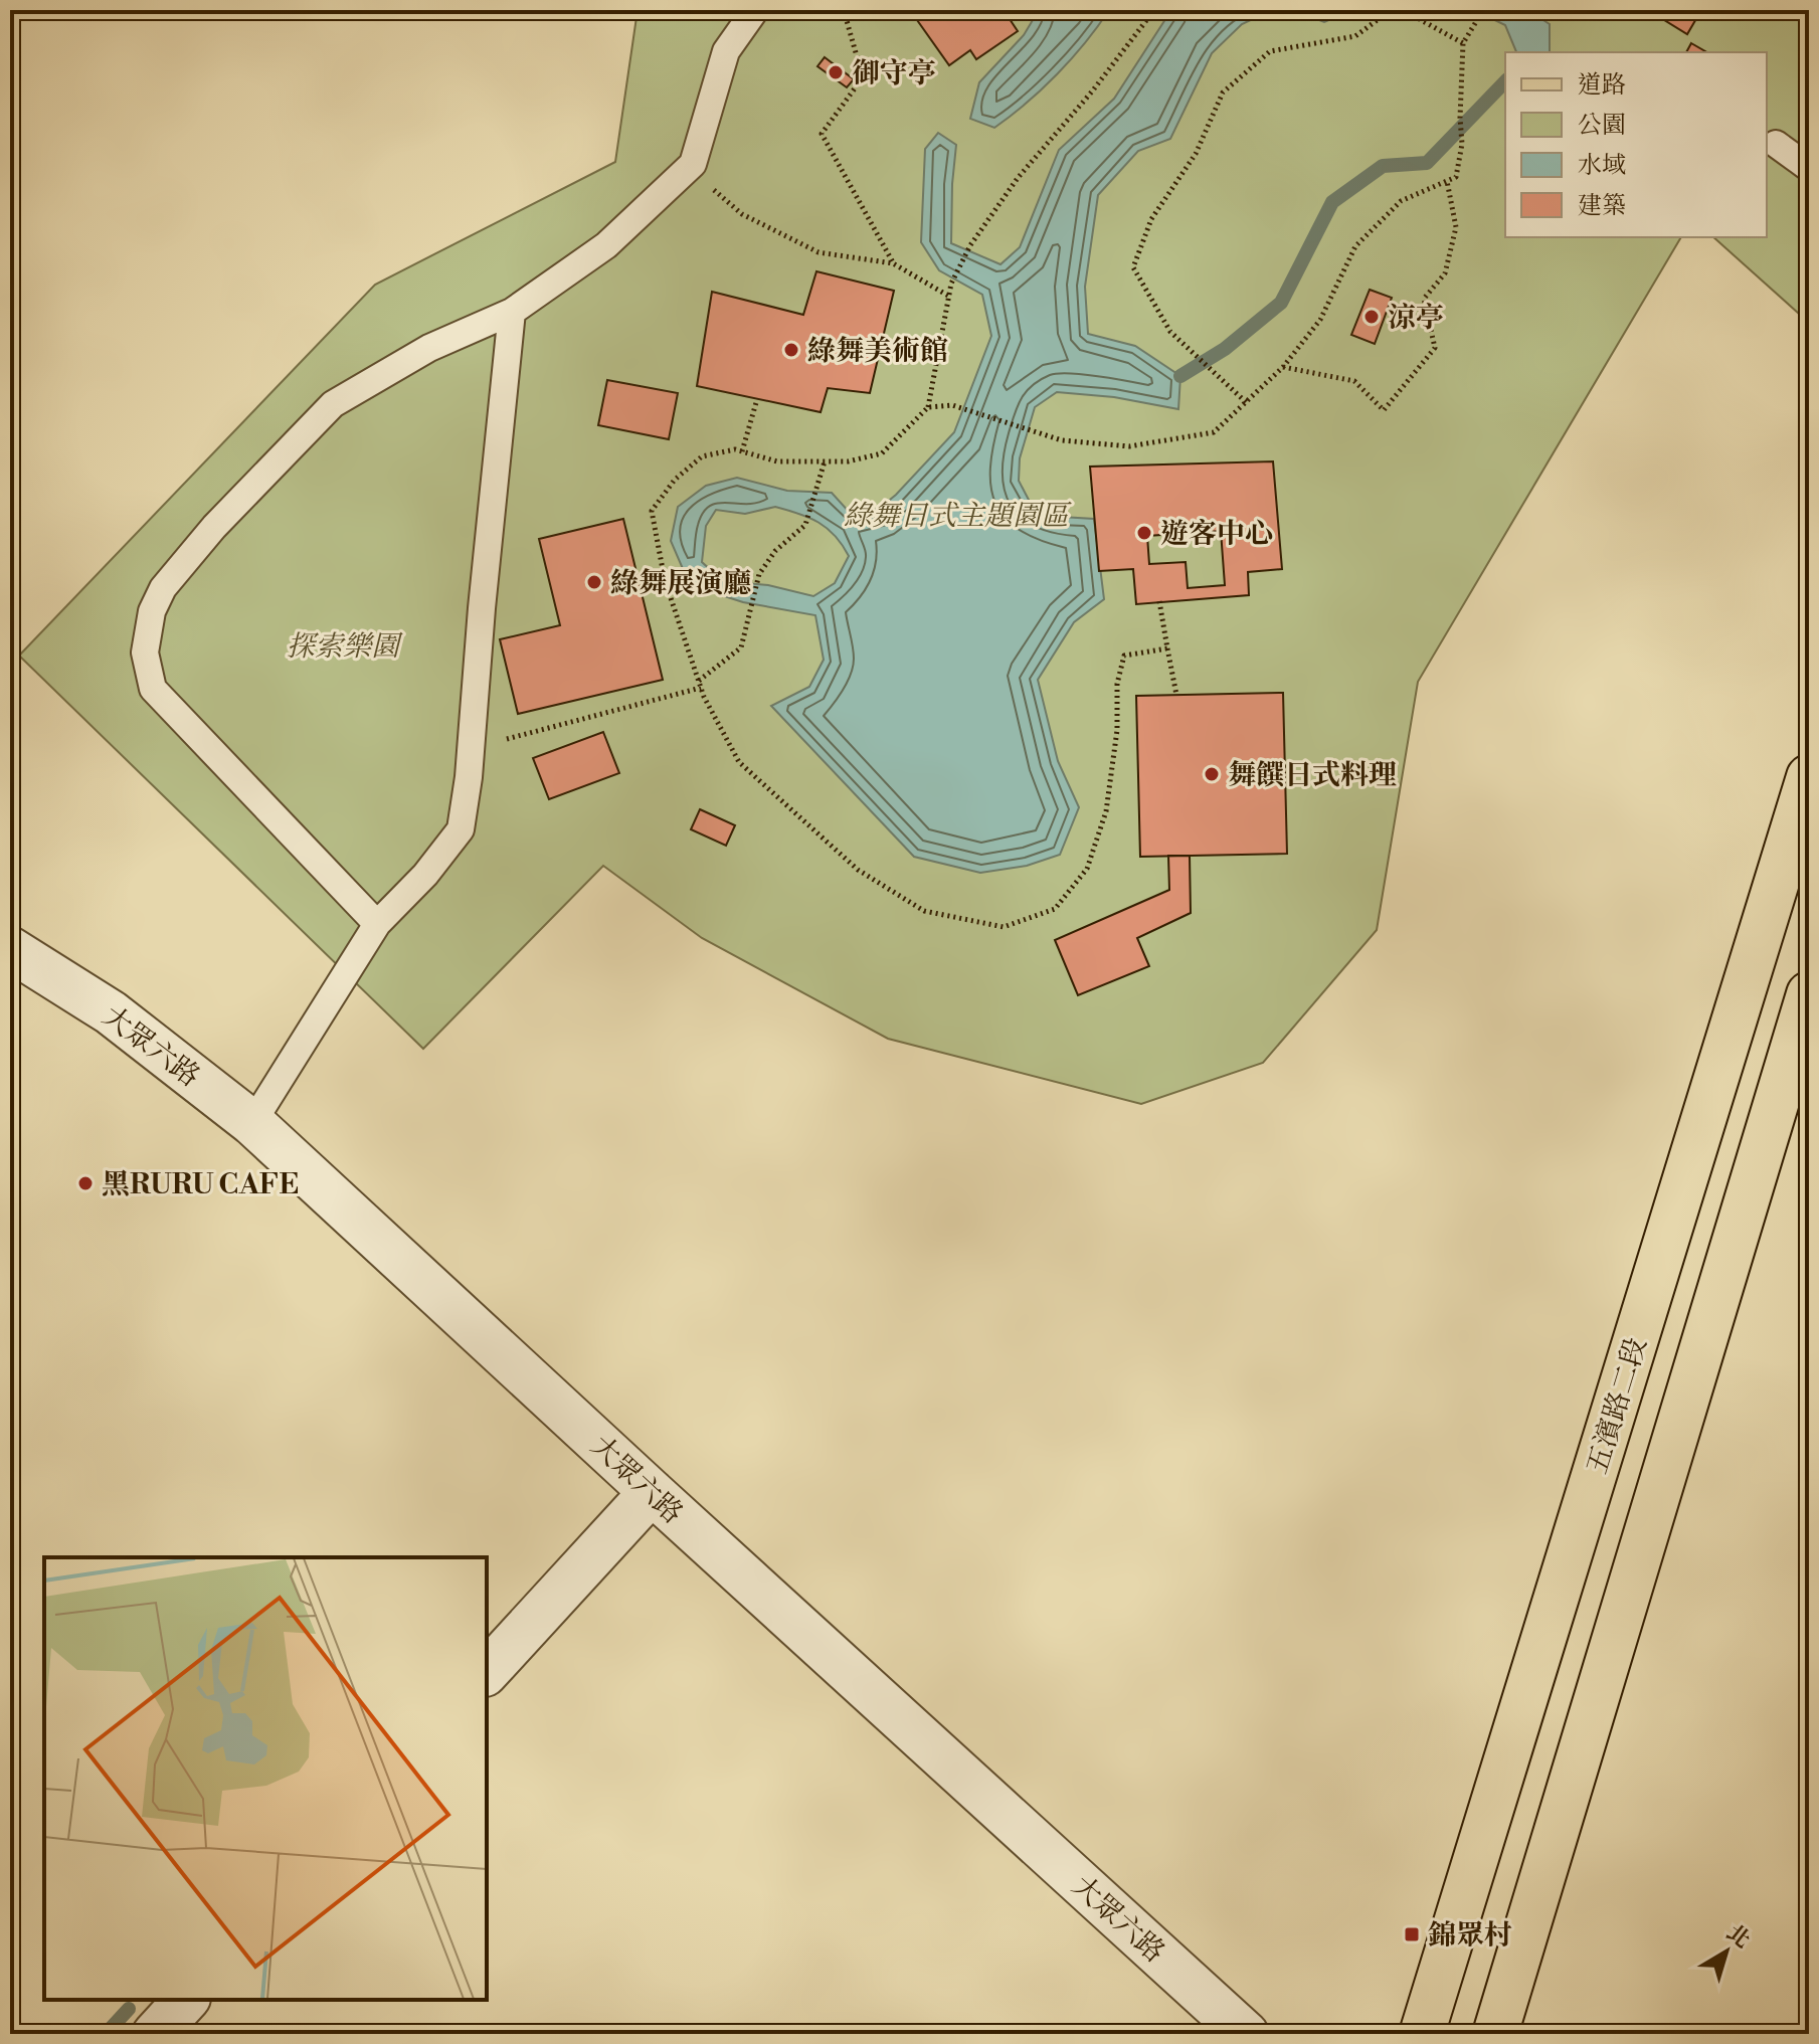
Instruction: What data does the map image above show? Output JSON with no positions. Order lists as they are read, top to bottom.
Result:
{
  "streets": {
    "main road": ["五濱路二段"],
    "street": ["大眾六路"]
  },
  "parks": ["綠舞日式主題園區", "探索樂園"],
  "places": {
    "other": [
      "御守亭",
      "涼亭",
      "綠舞美術館",
      "遊客中心",
      "綠舞展演廳",
      "舞饌日式料理",
      "黑RURU CAFE"
    ],
    "transit": ["錦眾村"]
  },
  "legend": [
    "道路",
    "公園",
    "水域",
    "建築"
  ],
  "north": "top right"
}
